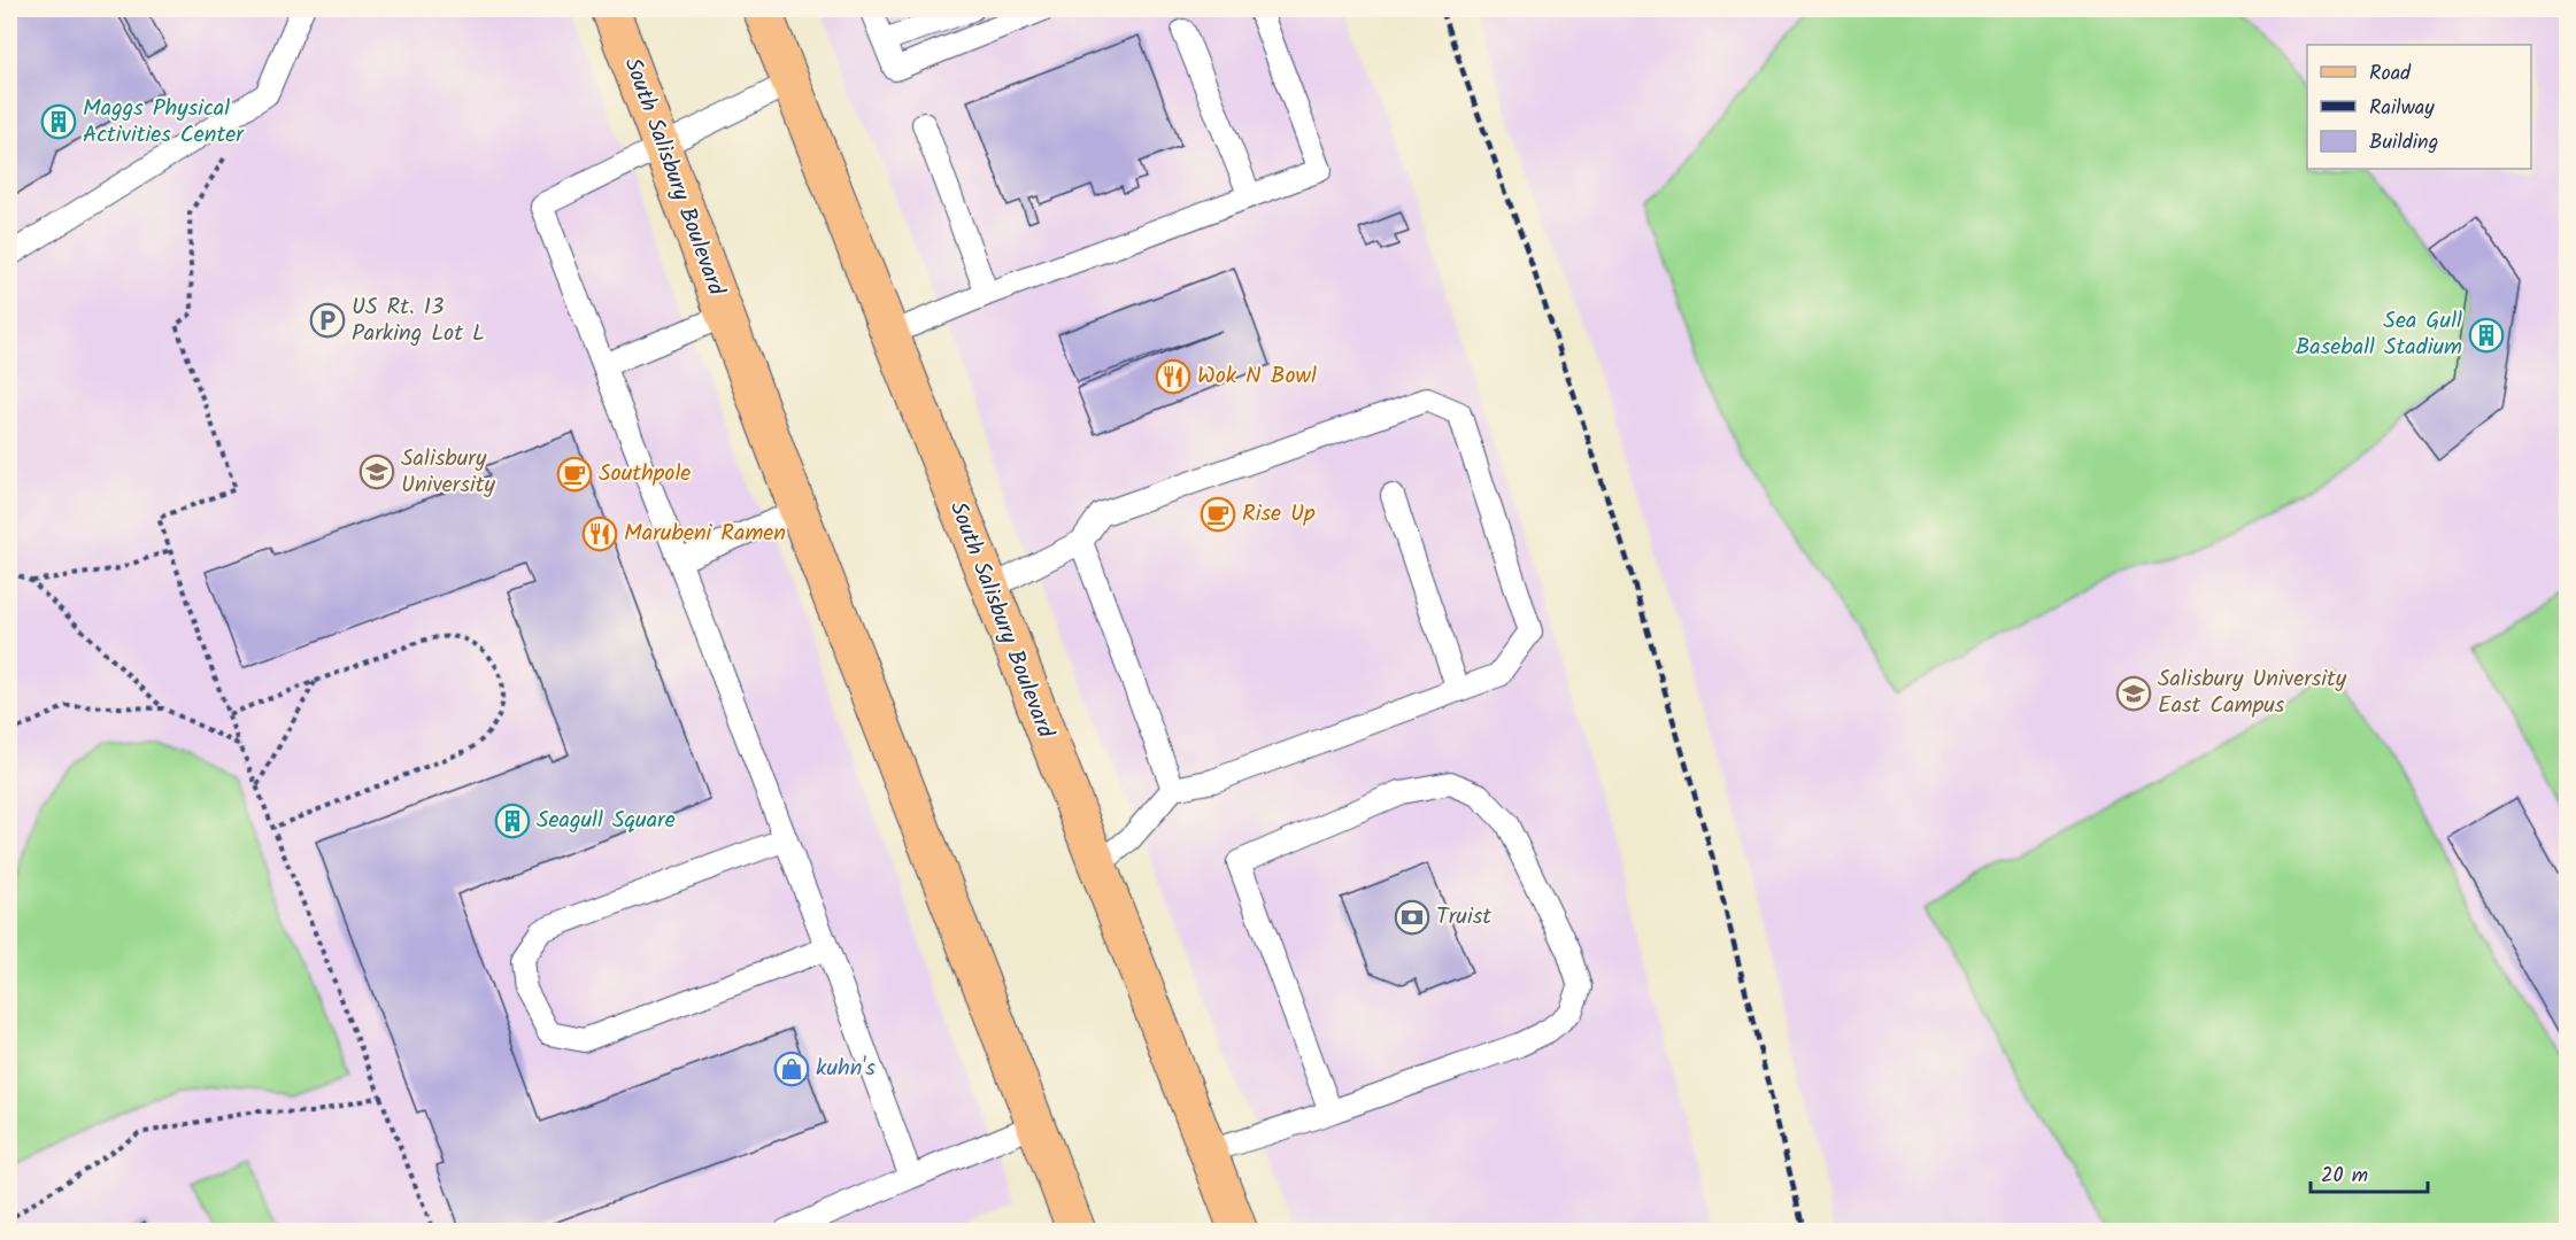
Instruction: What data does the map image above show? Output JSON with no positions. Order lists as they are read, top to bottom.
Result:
{
  "streets": {
    "main road": ["South Salisbury Boulevard"]
  },
  "places": {
    "building": ["Maggs Physical Activities Center", "Sea Gull Baseball Stadium", "Seagull Square"],
    "parking": ["US Rt. 13 Parking Lot L"],
    "restaurant": ["Wok N Bowl", "Marubeni Ramen"],
    "school or university": ["Salisbury University", "Salisbury University East Campus"],
    "cafe": ["Southpole", "Rise Up"],
    "bank": ["Truist"],
    "shop": ["kuhn's"]
  },
  "legend": ["Road", "Railway", "Building"],
  "scale_bar": "20 m"
}
